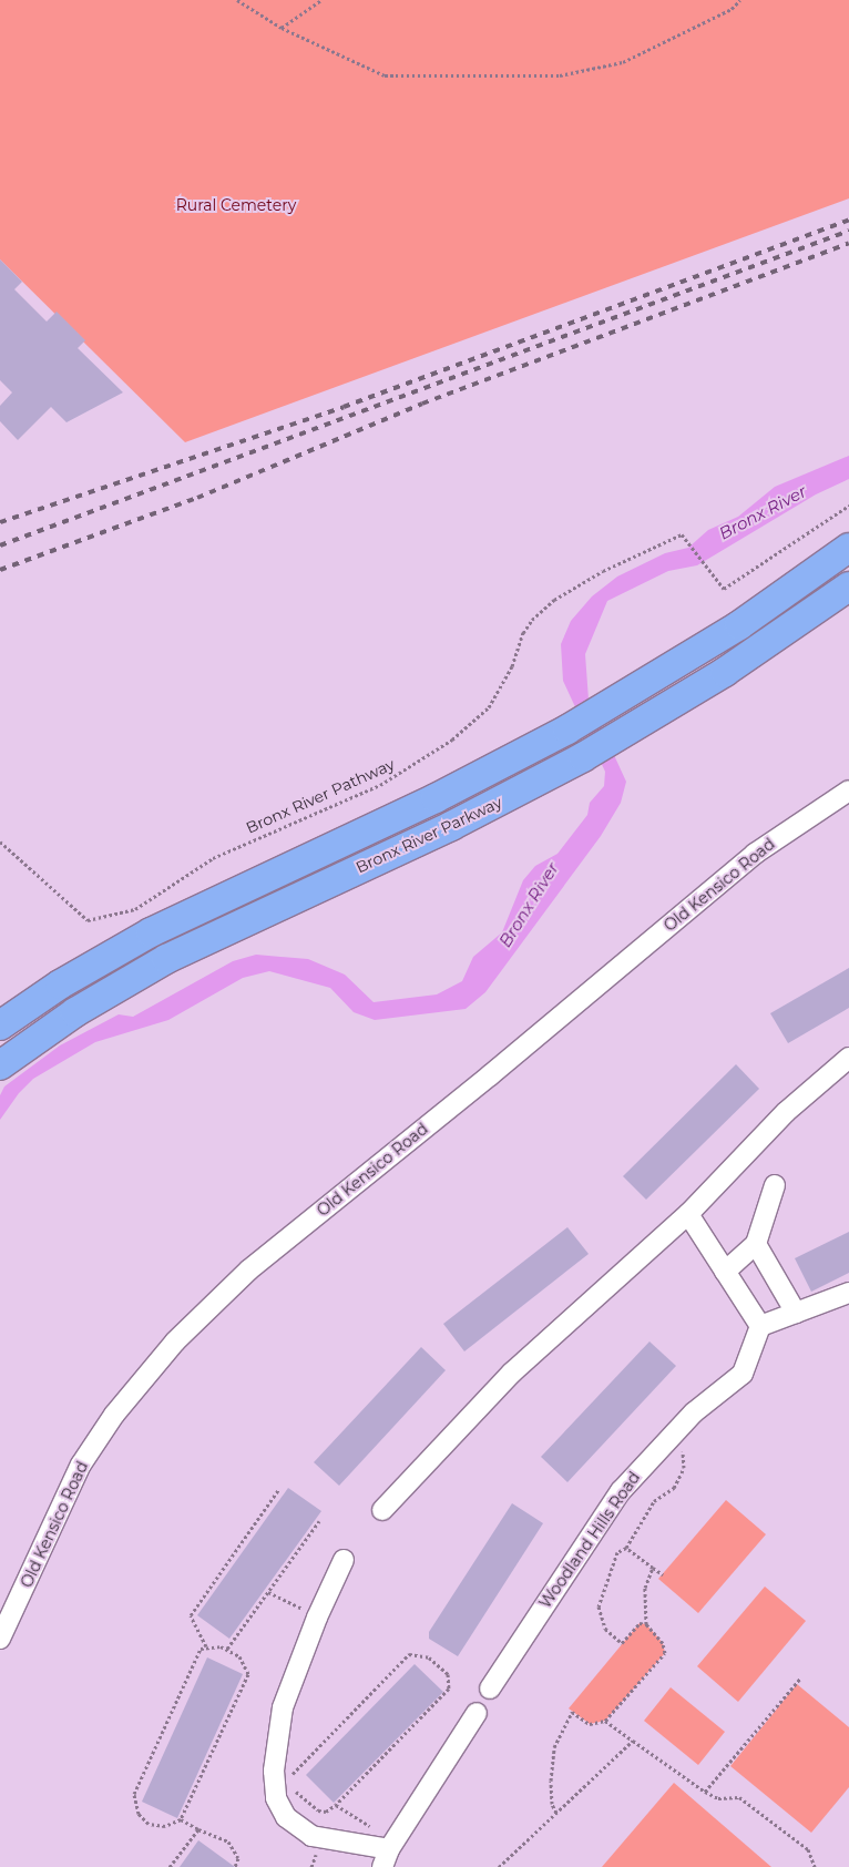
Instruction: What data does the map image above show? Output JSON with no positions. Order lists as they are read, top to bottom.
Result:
{
  "streets": {
    "highway": ["Bronx River Parkway"],
    "street": ["Old Kensico Road", "Woodland Hills Road"],
    "path": ["Bronx River Pathway"]
  },
  "water": ["Bronx River"],
  "parks": ["Rural Cemetery"]
}
